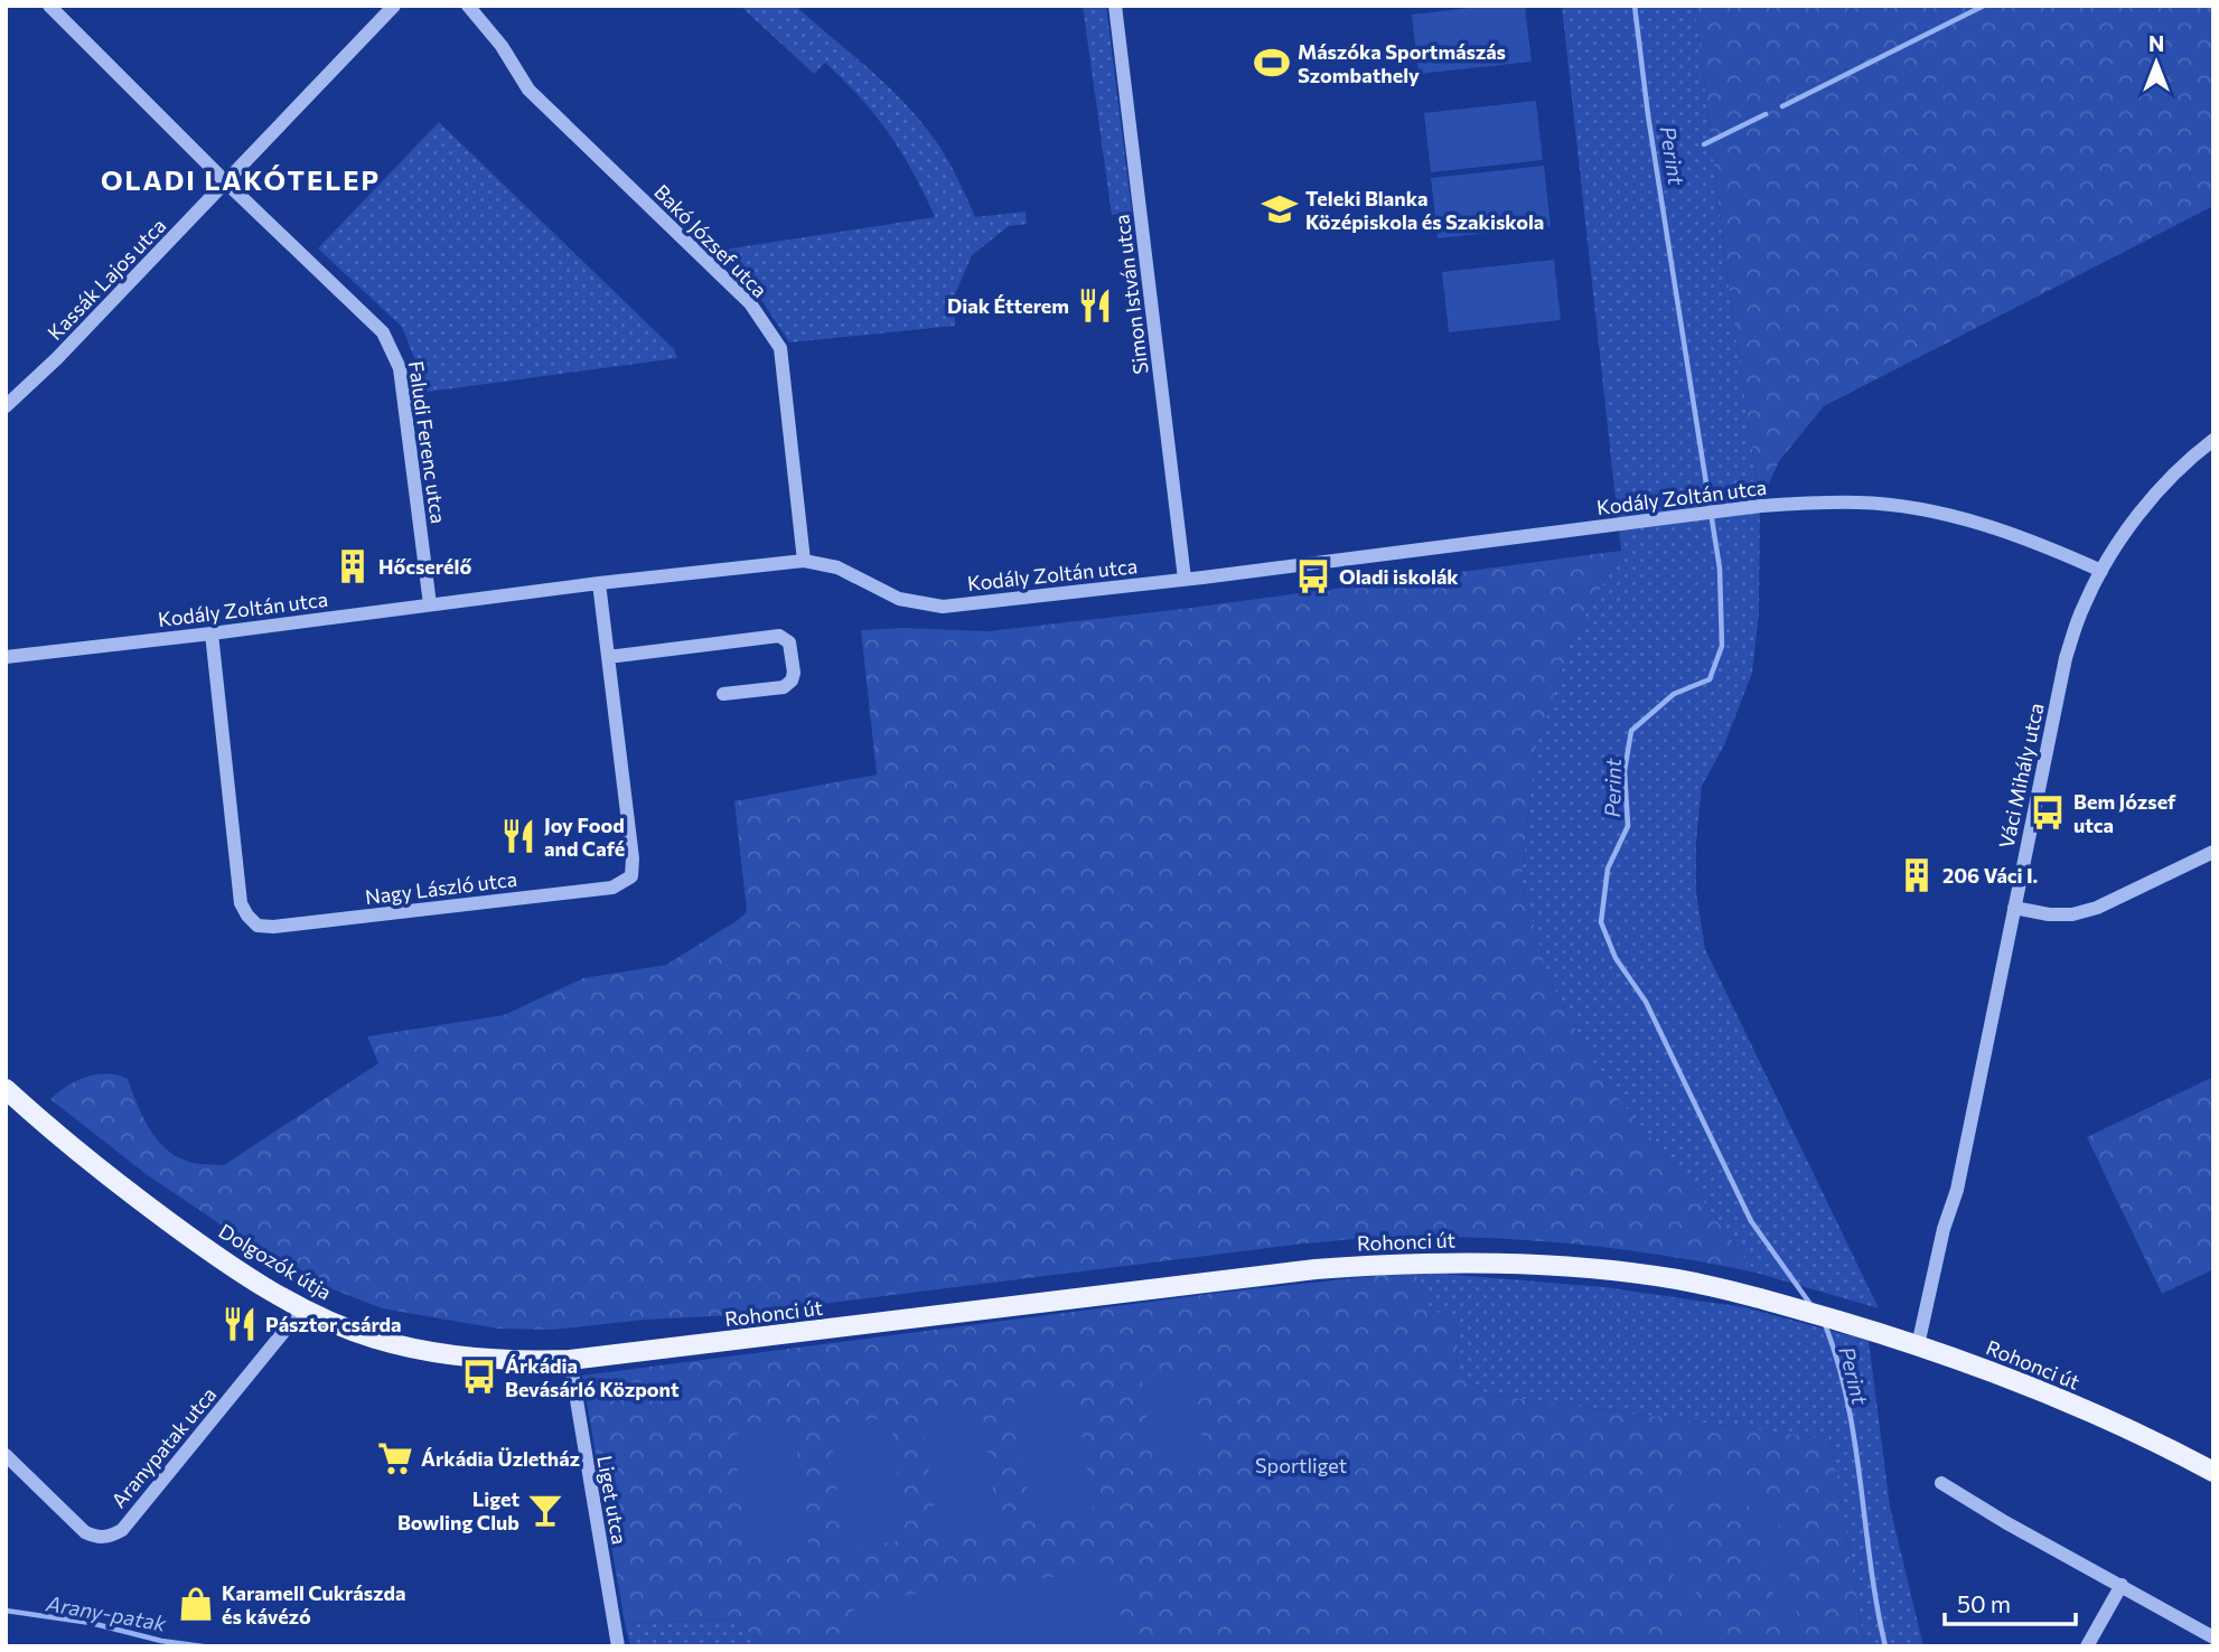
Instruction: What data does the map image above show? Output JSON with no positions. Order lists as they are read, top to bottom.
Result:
{
  "streets": {
    "main road": ["Rohonci út", "Dolgozók útja"],
    "street": [
      "Bakó József utca",
      "Kassák Lajos utca",
      "Simon István utca",
      "Faludi Ferenc utca",
      "Kodály Zoltán utca",
      "Váci Mihály utca",
      "Nagy László utca",
      "Aranypatak utca",
      "Liget utca"
    ]
  },
  "crossings": [
    ["Bakó József utca", "Kodály Zoltán utca"],
    ["Kassák Lajos utca", "Faludi Ferenc utca"],
    ["Simon István utca", "Kodály Zoltán utca"],
    ["Faludi Ferenc utca", "Kodály Zoltán utca"],
    ["Kodály Zoltán utca", "Váci Mihály utca"],
    ["Kodály Zoltán utca", "Nagy László utca"],
    ["Váci Mihály utca", "Rohonci út"],
    ["Rohonci út", "Dolgozók útja"],
    ["Rohonci út", "Liget utca"],
    ["Dolgozók útja", "Aranypatak utca"],
    ["Dolgozók útja", "Liget utca"]
  ],
  "districts": ["OLADI LAKÓTELEP"],
  "water": ["Perint", "Arany-patak"],
  "parks": ["Sportliget"],
  "places": {
    "sports": ["Mászóka Sportmászás Szombathely"],
    "school or university": ["Teleki Blanka Középiskola és Szakiskola"],
    "restaurant": ["Diak Étterem", "Joy Food and Café", "Pásztor csárda"],
    "building": ["Hőcserélő", "206 Váci I."],
    "bus stop": ["Oladi iskolák", "Bem József utca", "Árkádia Bevásárló Központ"],
    "supermarket": ["Árkádia Üzletház"],
    "bar": ["Liget Bowling Club"],
    "shop": ["Karamell Cukrászda és kávézó"]
  },
  "scale_bar": "50 m",
  "north": "top"
}
